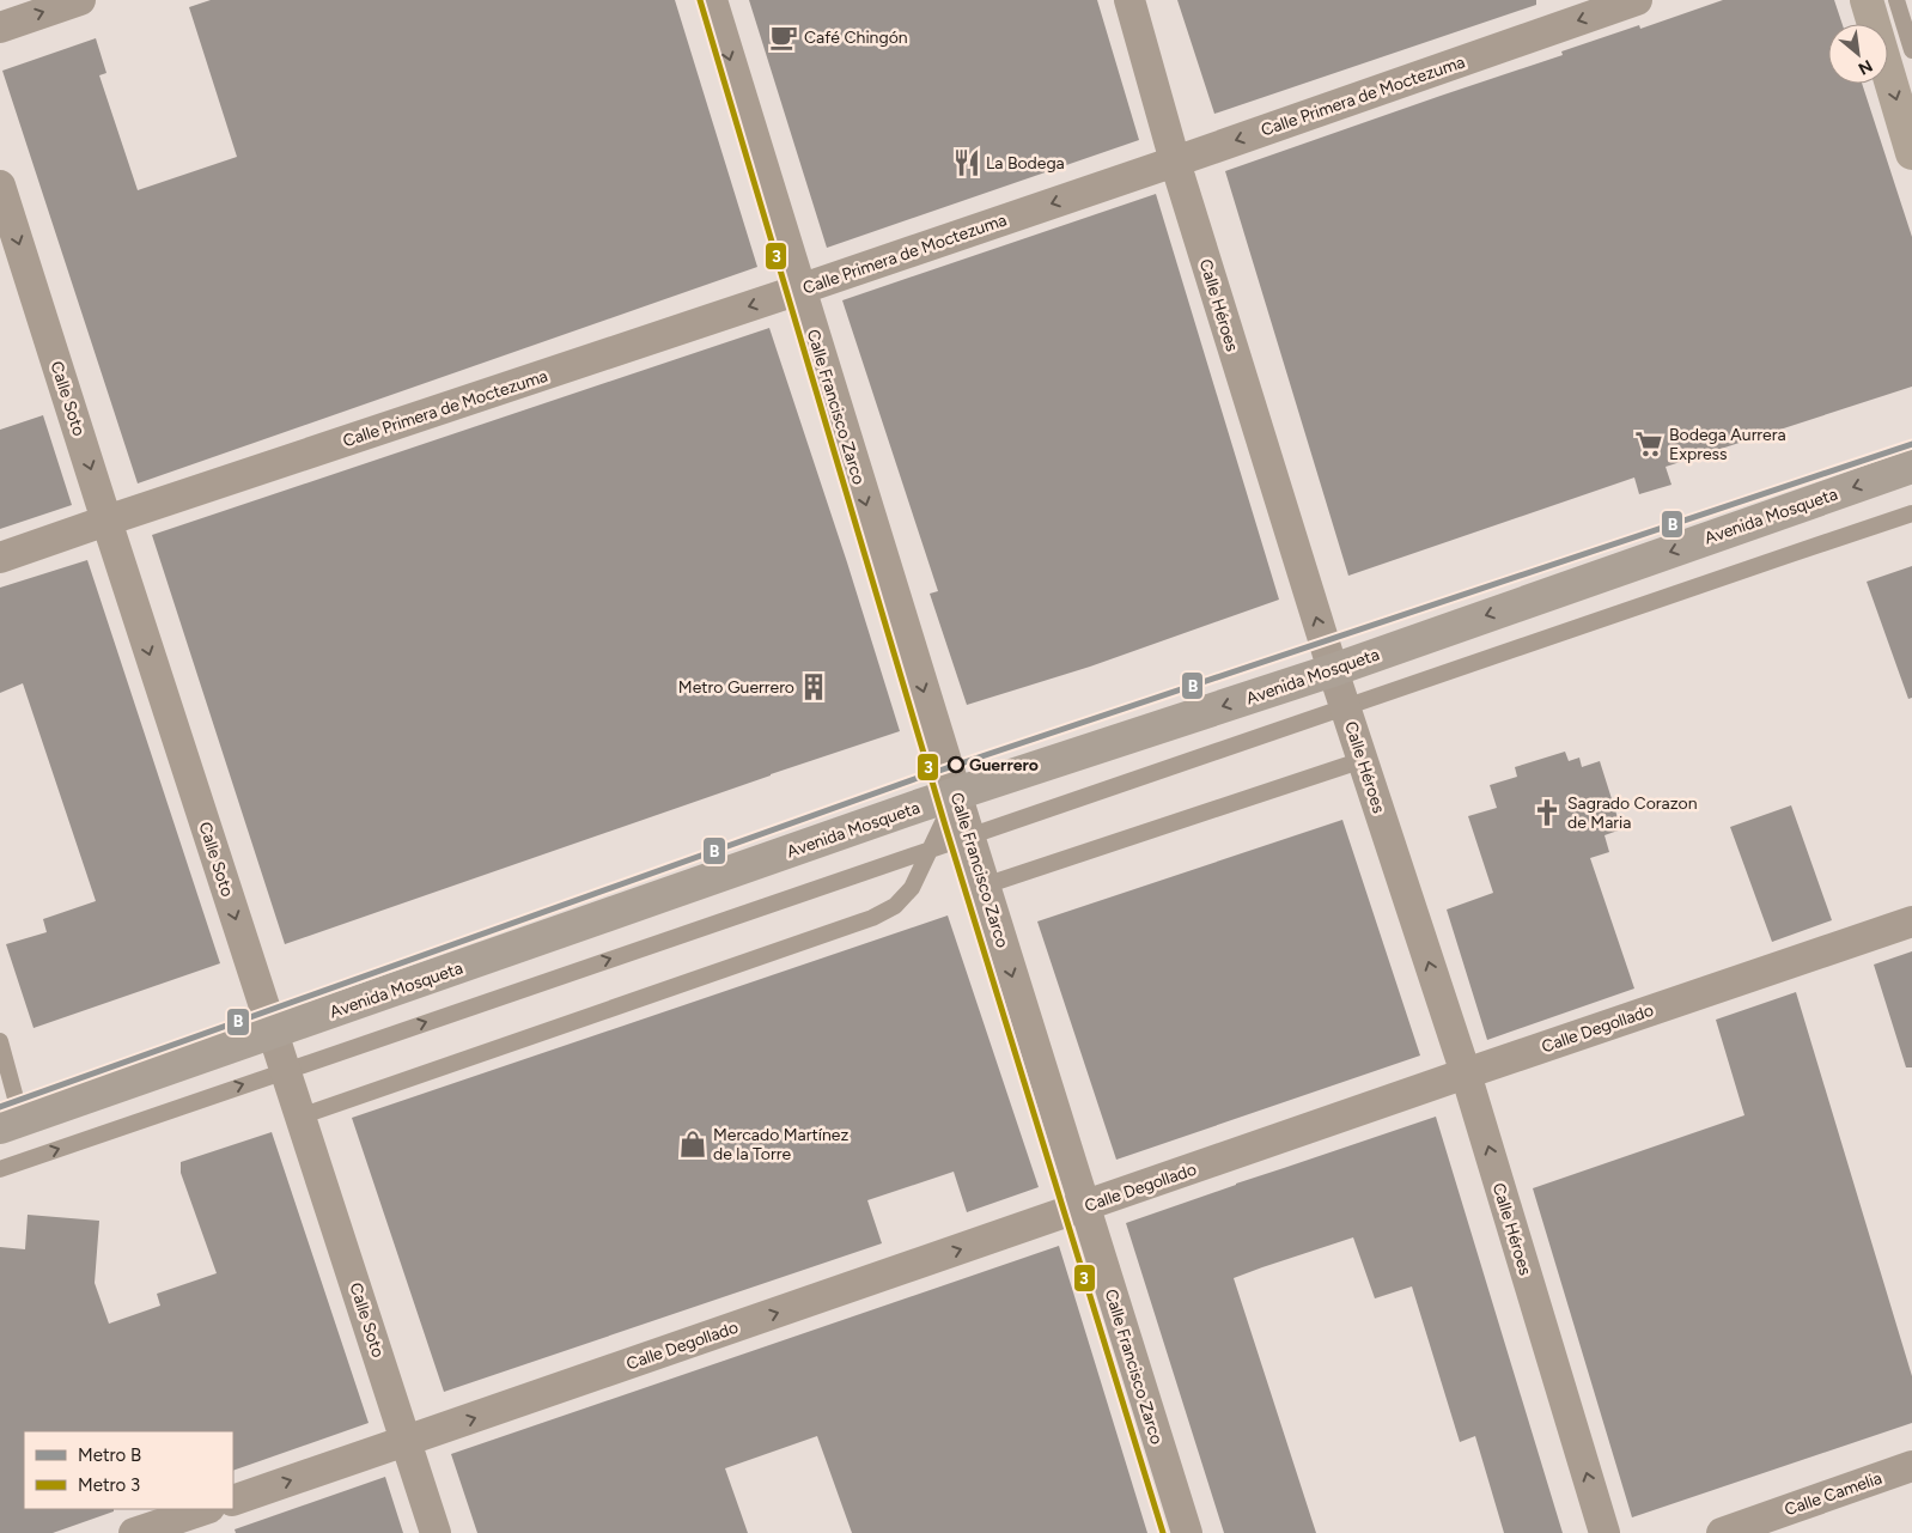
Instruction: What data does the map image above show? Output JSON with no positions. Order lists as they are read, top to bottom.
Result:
{
  "streets": {
    "main road": ["Avenida Mosqueta"],
    "street": [
      "Calle Primera de Moctezuma",
      "Calle Héroes",
      "Calle Soto",
      "Calle Francisco Zarco",
      "Calle Degollado",
      "Calle Camelia"
    ]
  },
  "crossings": [
    ["Calle Primera de Moctezuma", "Calle Héroes"],
    ["Calle Primera de Moctezuma", "Calle Soto"],
    ["Calle Primera de Moctezuma", "Calle Francisco Zarco"],
    ["Calle Héroes", "Avenida Mosqueta"],
    ["Calle Héroes", "Calle Degollado"],
    ["Calle Soto", "Avenida Mosqueta"],
    ["Calle Soto", "Calle Degollado"],
    ["Calle Francisco Zarco", "Avenida Mosqueta"],
    ["Calle Francisco Zarco", "Calle Degollado"]
  ],
  "one_way": [
    "Calle Primera de Moctezuma",
    "Calle Héroes",
    "Calle Soto",
    "Calle Francisco Zarco",
    "Avenida Mosqueta",
    "Calle Degollado"
  ],
  "places": {
    "cafe": ["Café Chingón"],
    "restaurant": ["La Bodega"],
    "supermarket": ["Bodega Aurrera Express"],
    "building": ["Metro Guerrero"],
    "other": ["Guerrero"],
    "church": ["Sagrado Corazon de Maria"],
    "shop": ["Mercado Martínez de la Torre"]
  },
  "lines": ["metro line 3", "metro line B"],
  "legend": ["Metro B", "Metro 3"],
  "north": "bottom right"
}
